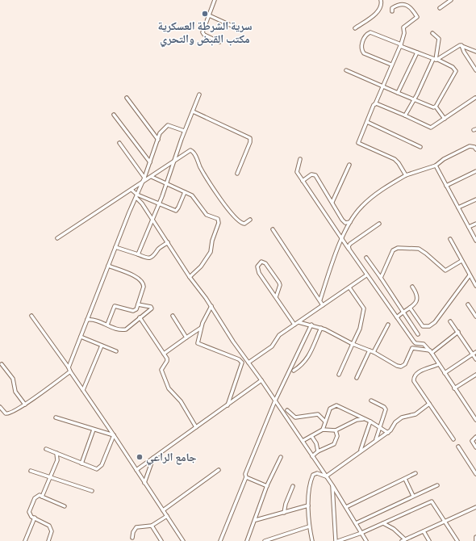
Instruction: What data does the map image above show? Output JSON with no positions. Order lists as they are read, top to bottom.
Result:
{
  "places": ["سرية الشرطة العسكرية مكتب القبض والتحري", "جامع الراعي"]
}
